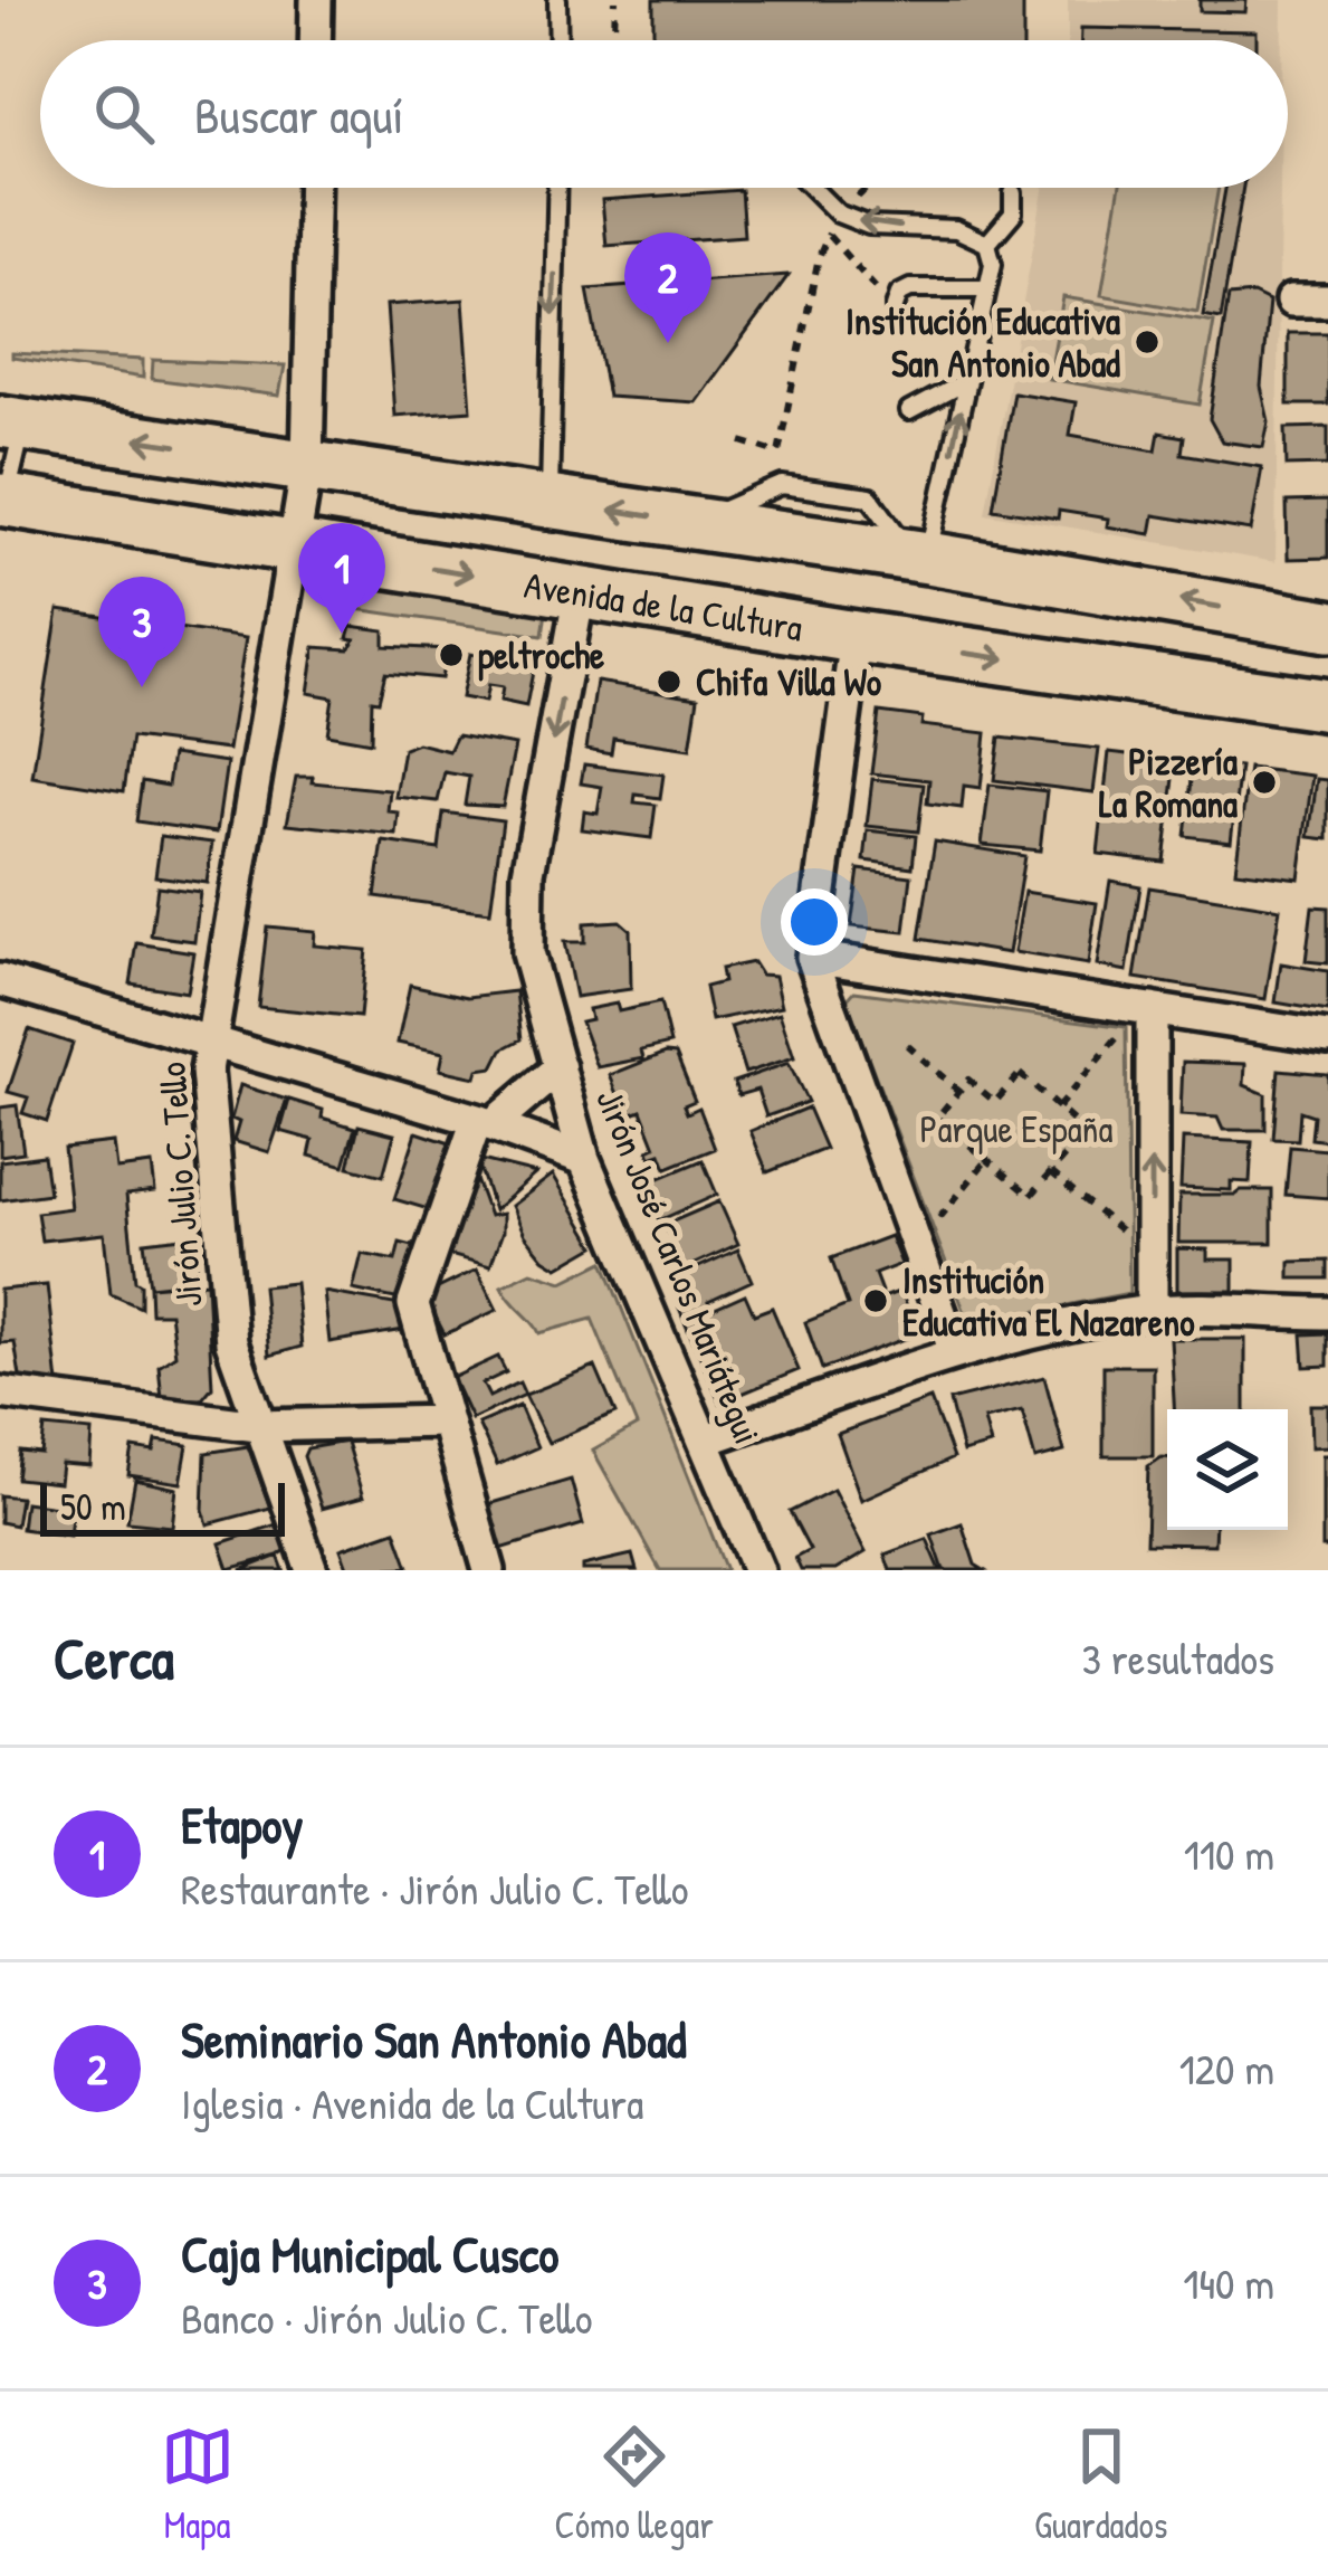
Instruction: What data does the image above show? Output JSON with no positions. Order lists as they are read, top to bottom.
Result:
{
  "streets": {
    "highway": ["Avenida de la Cultura"],
    "street": ["Jirón Julio C. Tello", "Jirón José Carlos Mariátegui"]
  },
  "crossings": [
    ["Avenida de la Cultura", "Jirón Julio C. Tello"],
    ["Avenida de la Cultura", "Jirón José Carlos Mariátegui"]
  ],
  "one_way": ["Jirón José Carlos Mariátegui"],
  "parks": ["Parque España"],
  "places": [
    "Institución Educativa San Antonio Abad",
    "peltroche",
    "Chifa Villa Wo",
    "Pizzería La Romana",
    "Institución Educativa El Nazareno"
  ],
  "scale_bar": "50 m",
  "page": {
    "search": "Buscar aquí",
    "pins": ["2", "1", "3"],
    "scale": "50 m",
    "heading": ["Cerca", "3 resultados"],
    "list": [
      {
        "mark": "1",
        "name": "Etapoy",
        "note": "Restaurante · Jirón Julio C. Tello",
        "value": "110 m"
      },
      {
        "mark": "2",
        "name": "Seminario San Antonio Abad",
        "note": "Iglesia · Avenida de la Cultura",
        "value": "120 m"
      },
      {
        "mark": "3",
        "name": "Caja Municipal Cusco",
        "note": "Banco · Jirón Julio C. Tello",
        "value": "140 m"
      }
    ],
    "nav": ["Mapa", "Cómo llegar", "Guardados"]
  }
}
